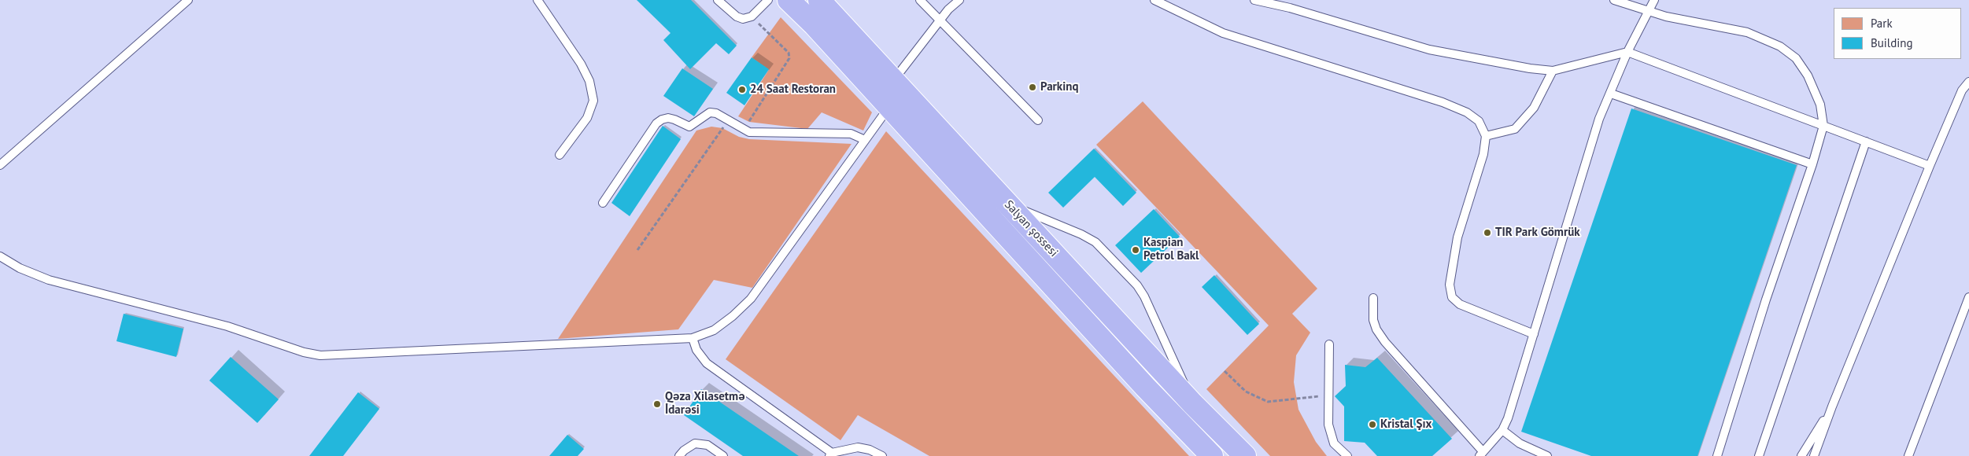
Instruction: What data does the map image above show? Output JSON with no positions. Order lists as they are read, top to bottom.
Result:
{
  "streets": {
    "highway": ["Salyan şossesi"]
  },
  "places": [
    "Parkinq",
    "24 Saat Restoran",
    "TIR Park Gömrük",
    "Kaspian Petrol Bakl",
    "Qəza Xilasetmə İdarəsi",
    "Kristal Şıx"
  ],
  "legend": ["Park", "Building"]
}
